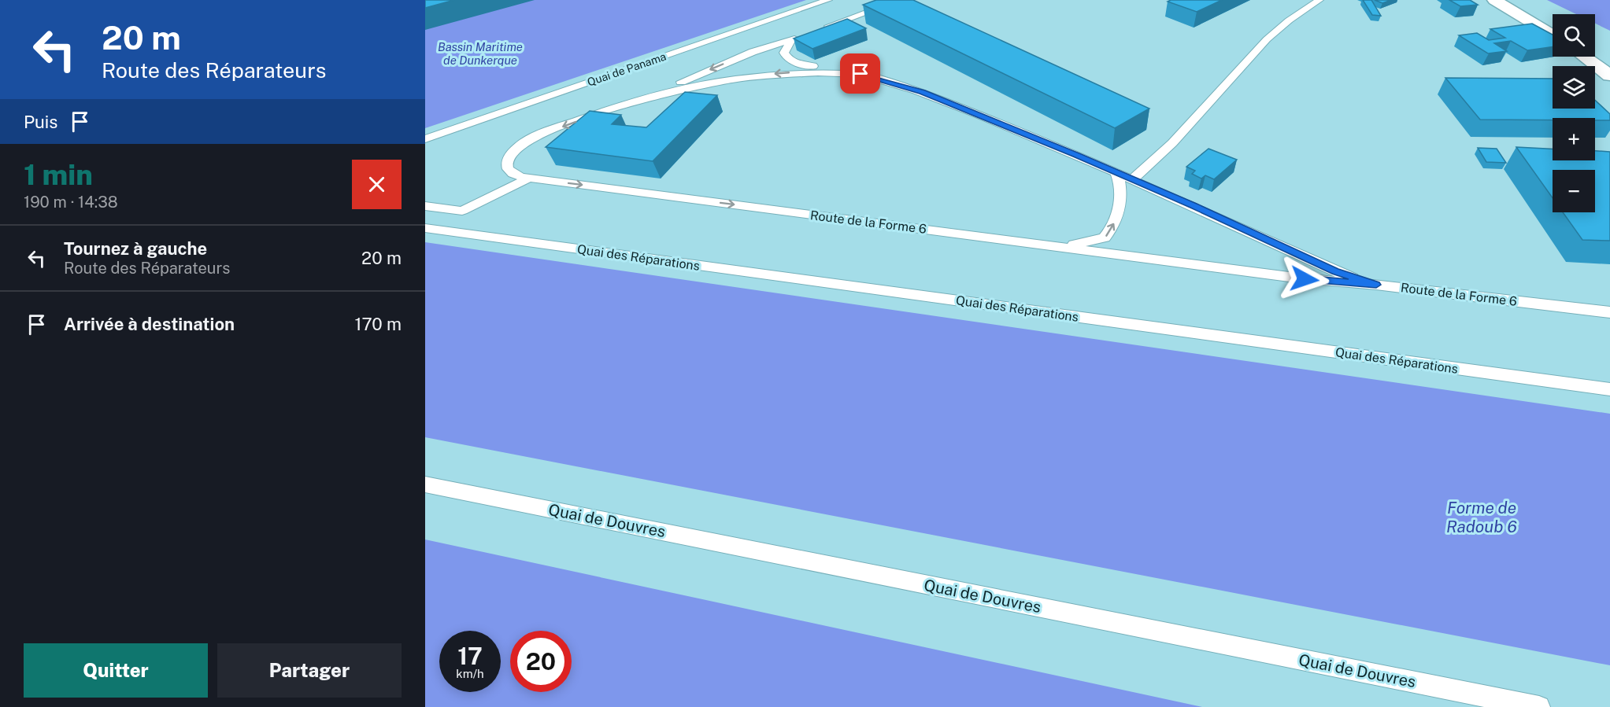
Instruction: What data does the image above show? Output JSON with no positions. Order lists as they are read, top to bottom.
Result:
{
  "streets": {
    "lane": [
      "Quai de Panama",
      "Route de la Forme 6",
      "Quai des Réparations",
      "Quai de Douvres"
    ]
  },
  "water": ["Bassin Maritime de Dunkerque", "Forme de Radoub 6"],
  "page": {
    "turn": ["20 m", "Route des Réparateurs"],
    "map_buttons": ["+", "−"],
    "then": "Puis",
    "heading": ["1 min", "190 m · 14:38"],
    "list": [
      {
        "name": "Tournez à gauche",
        "note": "Route des Réparateurs",
        "value": "20 m"
      },
      {
        "name": "Arrivée à destination",
        "value": "170 m"
      }
    ],
    "speed": "17 km/h",
    "limit": "20",
    "buttons": ["Quitter", "Partager"]
  }
}
